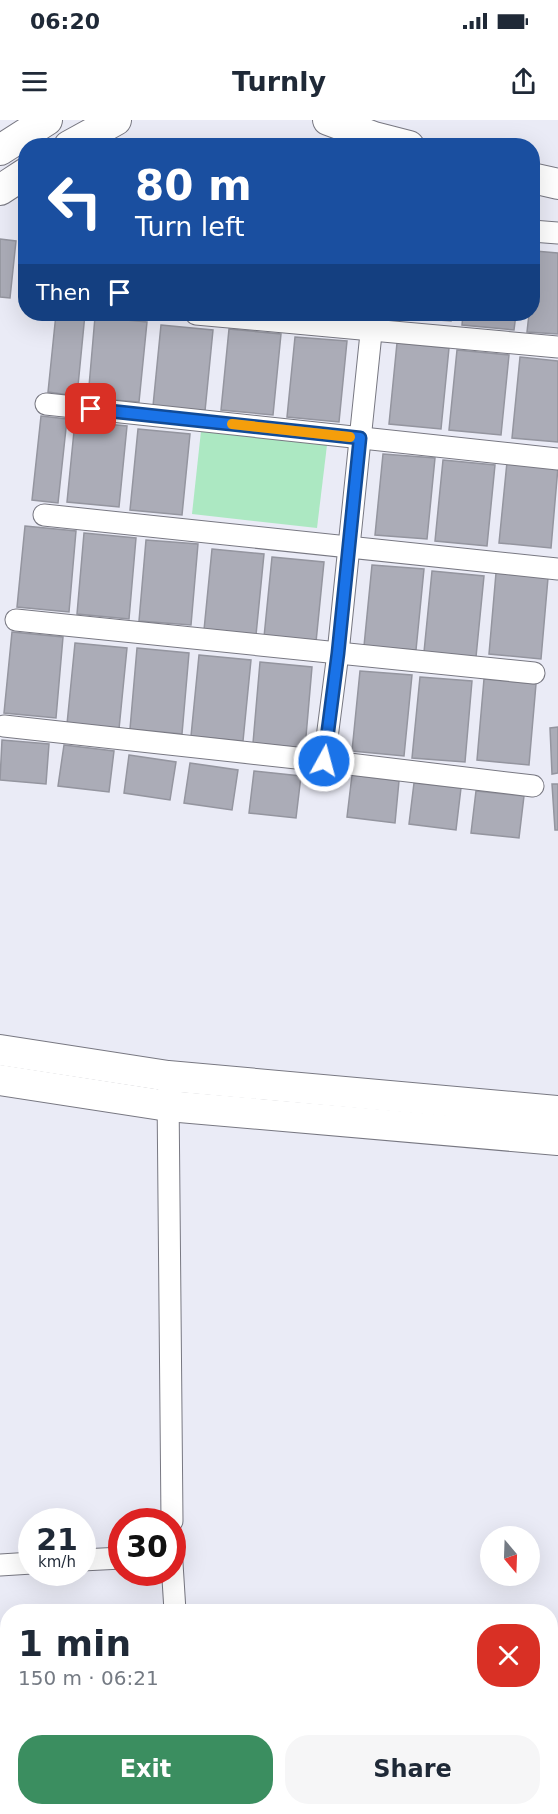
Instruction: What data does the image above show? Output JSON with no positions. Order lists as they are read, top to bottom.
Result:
{
  "north": "bottom",
  "page": {
    "status": "06:20",
    "header": "Turnly",
    "turn": ["80 m", "Turn left"],
    "then": "Then",
    "speed": "21 km/h",
    "limit": "30",
    "heading": ["1 min", "150 m · 06:21"],
    "buttons": ["Exit", "Share"]
  }
}
